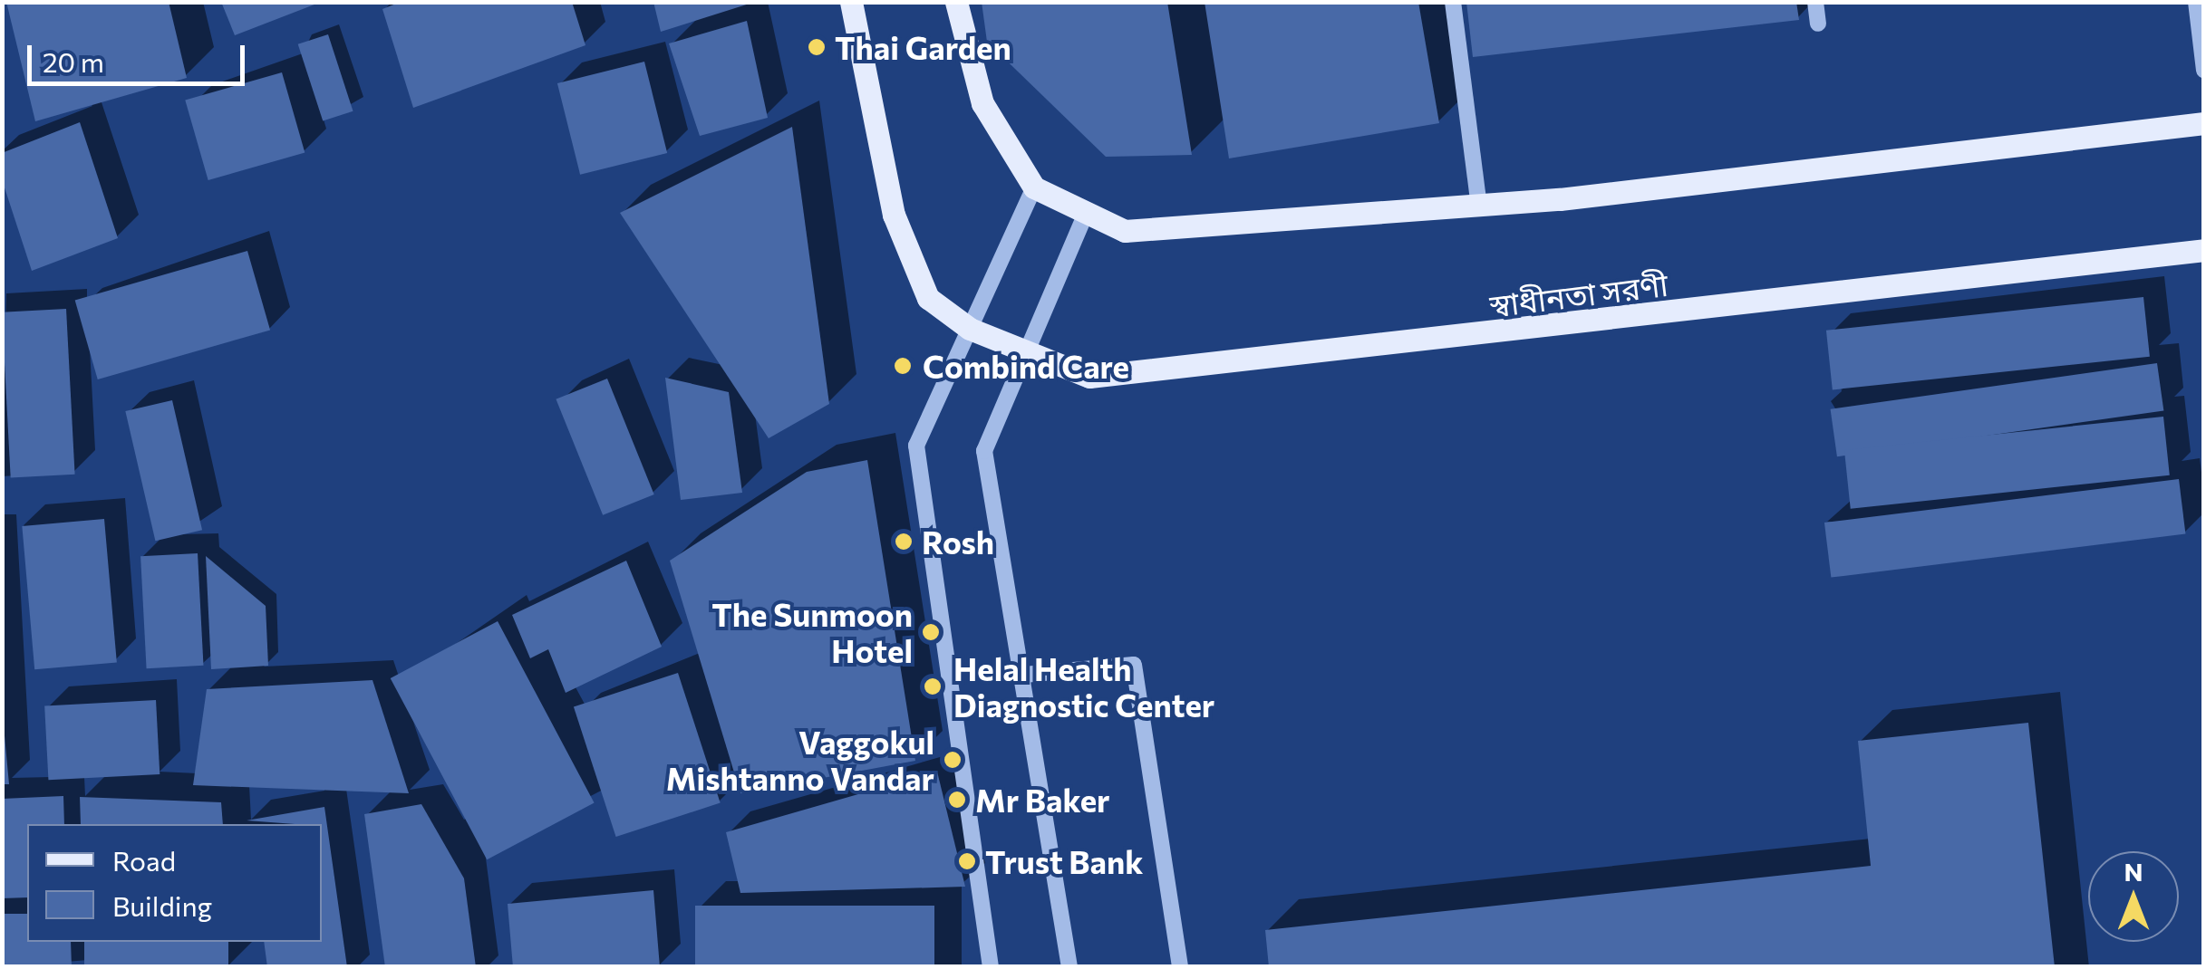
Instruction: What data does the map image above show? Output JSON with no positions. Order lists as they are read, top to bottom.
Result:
{
  "streets": {
    "main road": ["স্বাধীনতা সরণী"]
  },
  "places": [
    "Thai Garden",
    "Combind Care",
    "Rosh",
    "The Sunmoon Hotel",
    "Helal Health Diagnostic Center",
    "Vaggokul Mishtanno Vandar",
    "Mr Baker",
    "Trust Bank"
  ],
  "legend": ["Road", "Building"],
  "scale_bar": "20 m",
  "north": "top"
}
